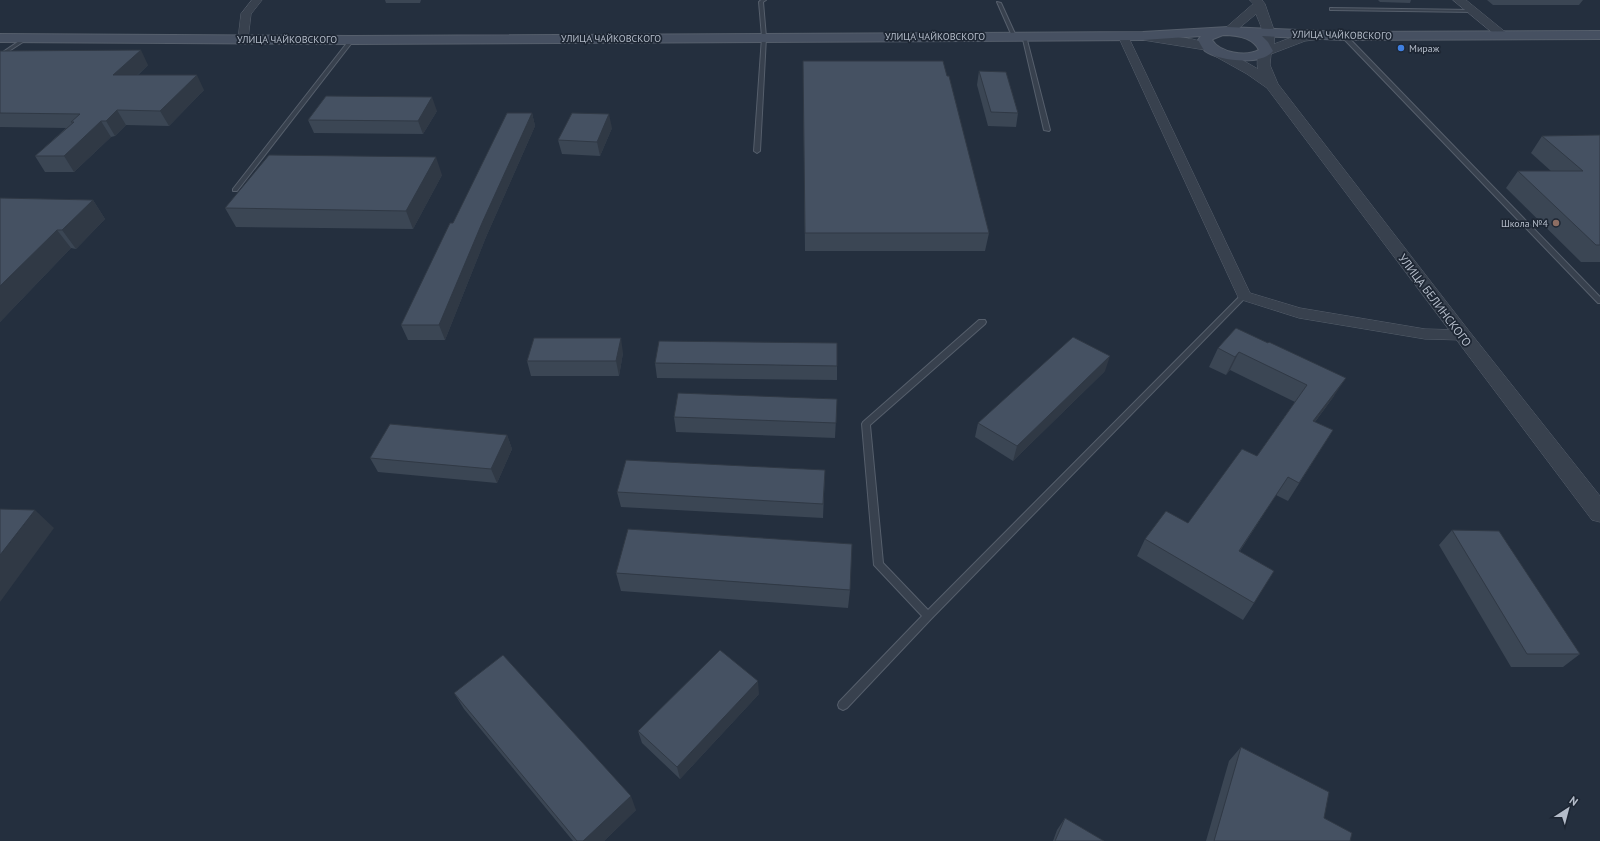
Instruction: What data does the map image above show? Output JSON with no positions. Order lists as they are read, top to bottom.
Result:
{
  "streets": {
    "main road": ["УЛИЦА ЧАЙКОВСКОГО"],
    "street": ["УЛИЦА БЕЛИНСКОГО"]
  },
  "places": ["Мираж", "Школа №4"],
  "north": "top right"
}
